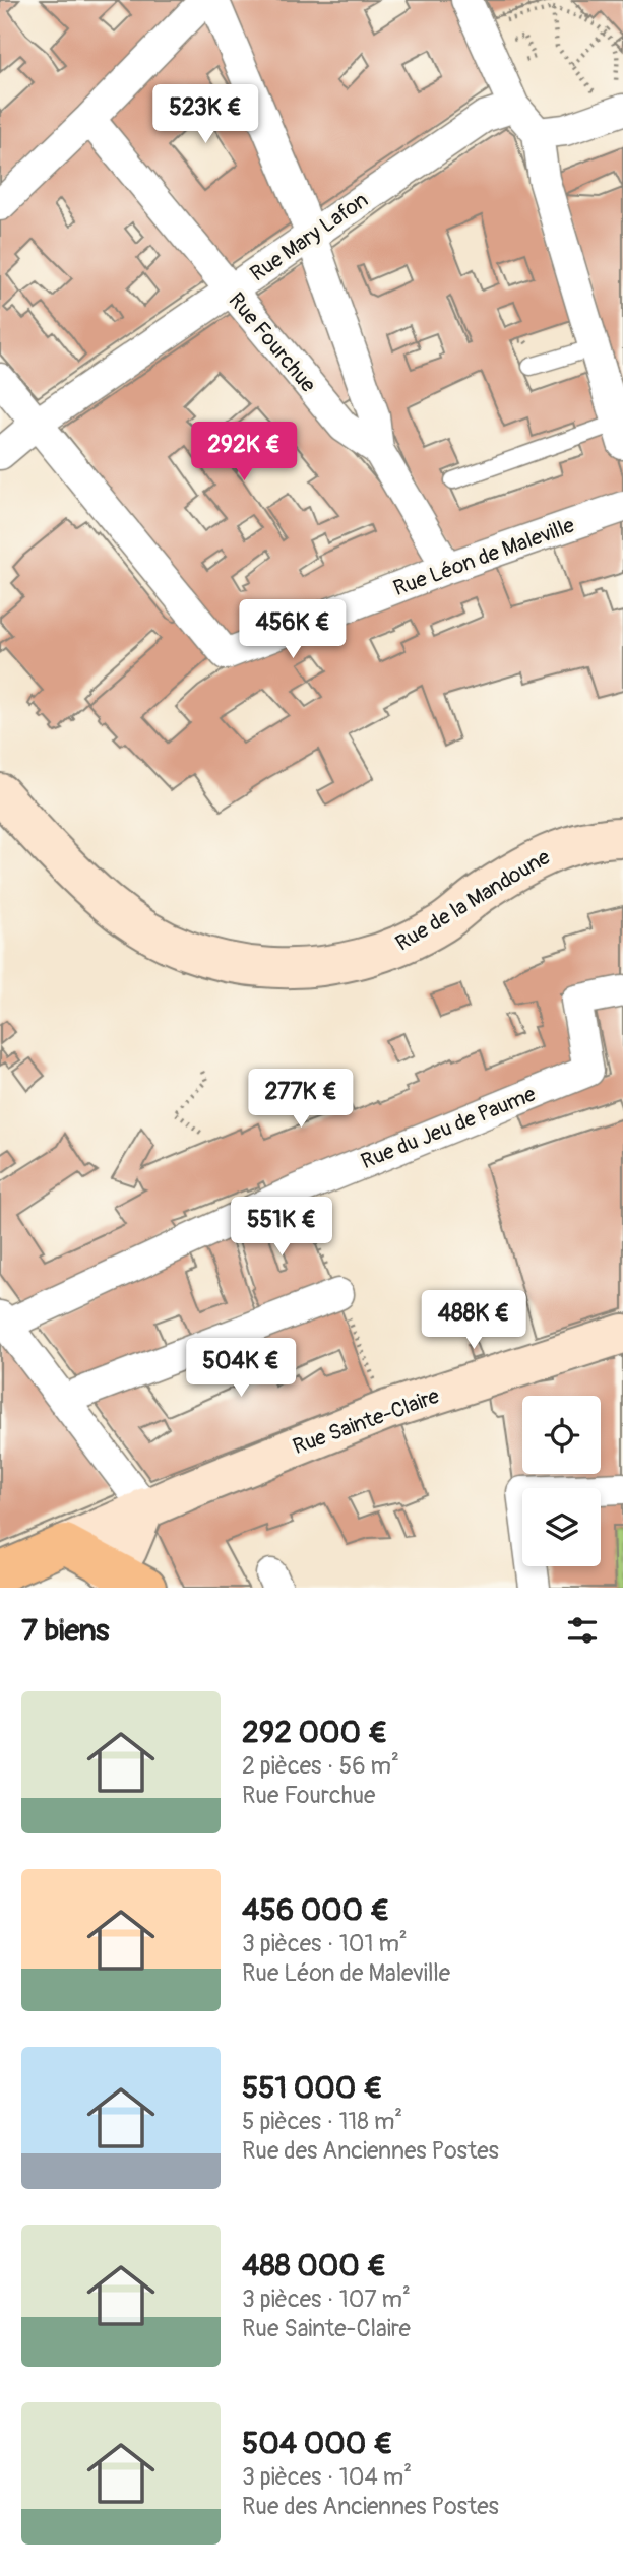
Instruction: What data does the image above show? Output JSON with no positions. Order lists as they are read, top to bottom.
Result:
{
  "streets": {
    "main road": ["Rue de la Mandoune", "Rue Sainte-Claire"],
    "street": [
      "Rue Mary Lafon",
      "Rue Fourchue",
      "Rue Léon de Maleville",
      "Rue du Jeu de Paume"
    ]
  },
  "crossings": [
    ["Rue Mary Lafon", "Rue Fourchue"],
    ["Rue Mary Lafon", "Rue Léon de Maleville"],
    ["Rue Fourchue", "Rue Léon de Maleville"]
  ],
  "page": {
    "price": [
      "523K €",
      "292K €",
      "456K €",
      "277K €",
      "551K €",
      "488K €",
      "504K €"
    ],
    "heading": "7 biens",
    "list": [
      {
        "name": "292 000 €",
        "note": "2 pièces · 56 m² · Rue Fourchue"
      },
      {
        "name": "456 000 €",
        "note": "3 pièces · 101 m² · Rue Léon de Maleville"
      },
      {
        "name": "551 000 €",
        "note": "5 pièces · 118 m² · Rue des Anciennes Postes"
      },
      {
        "name": "488 000 €",
        "note": "3 pièces · 107 m² · Rue Sainte-Claire"
      },
      {
        "name": "504 000 €",
        "note": "3 pièces · 104 m² · Rue des Anciennes Postes"
      }
    ]
  }
}
